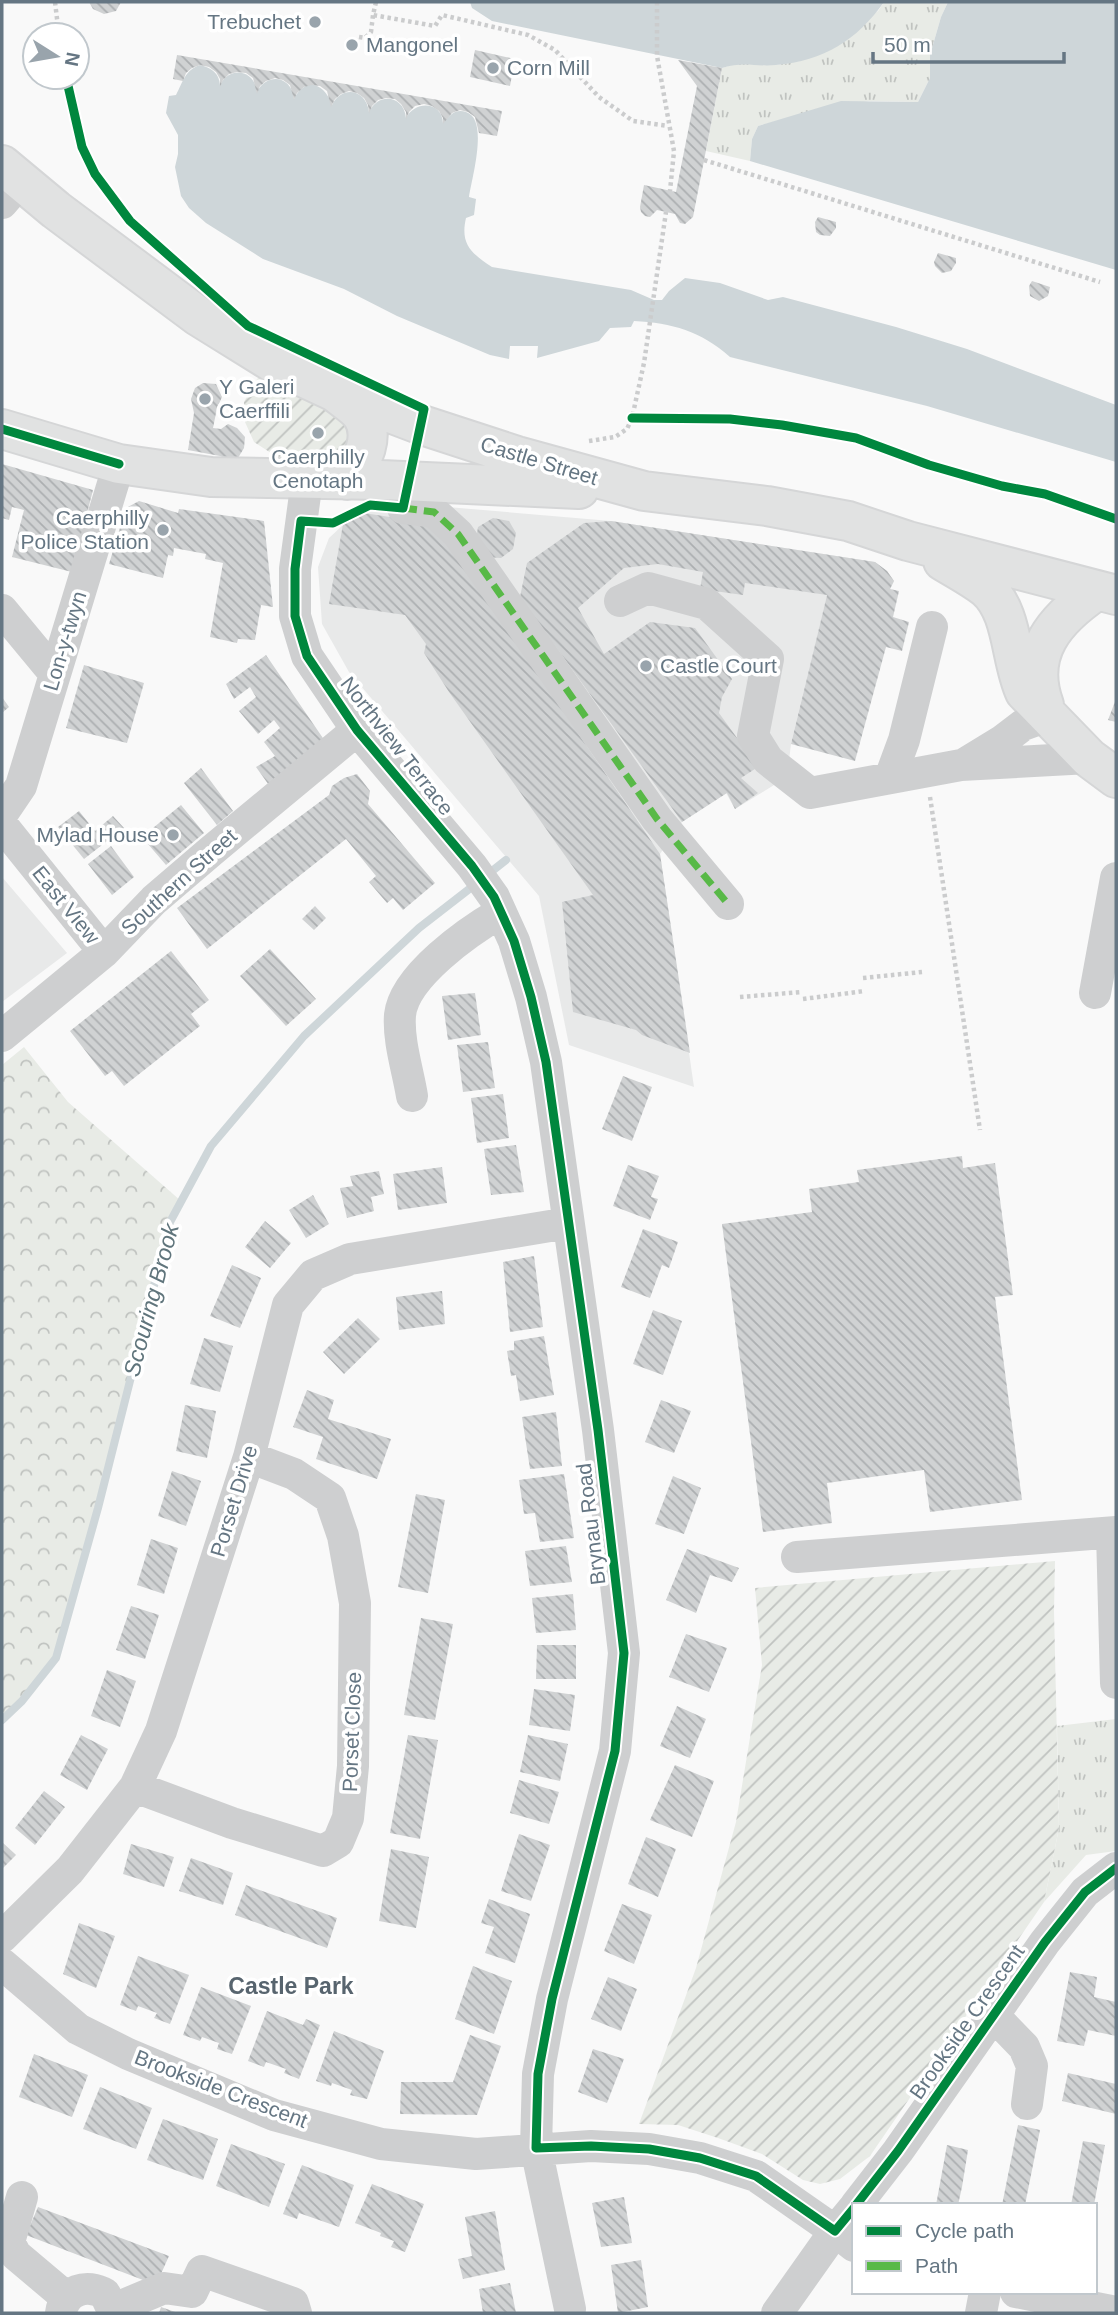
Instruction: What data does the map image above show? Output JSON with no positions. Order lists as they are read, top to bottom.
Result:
{
  "streets": {
    "main road": ["Castle Street"],
    "street": [
      "Lon-y-twyn",
      "Northview Terrace",
      "Southern Street",
      "East View",
      "Porset Drive",
      "Brynau Road",
      "Porset Close",
      "Brookside Crescent"
    ]
  },
  "crossings": [
    ["Northview Terrace", "Southern Street"],
    ["Northview Terrace", "Brynau Road"],
    ["Southern Street", "East View"],
    ["Porset Drive", "Brynau Road"],
    ["Porset Drive", "Porset Close"],
    ["Brynau Road", "Brookside Crescent"]
  ],
  "districts": ["Castle Park"],
  "water": ["Scouring Brook"],
  "places": [
    "Trebuchet",
    "Mangonel",
    "Corn Mill",
    "Y Galeri Caerffili",
    "Caerphilly Cenotaph",
    "Caerphilly Police Station",
    "Castle Court",
    "Mylad House"
  ],
  "legend": ["Cycle path", "Path"],
  "scale_bar": "50 m",
  "north": "right"
}
